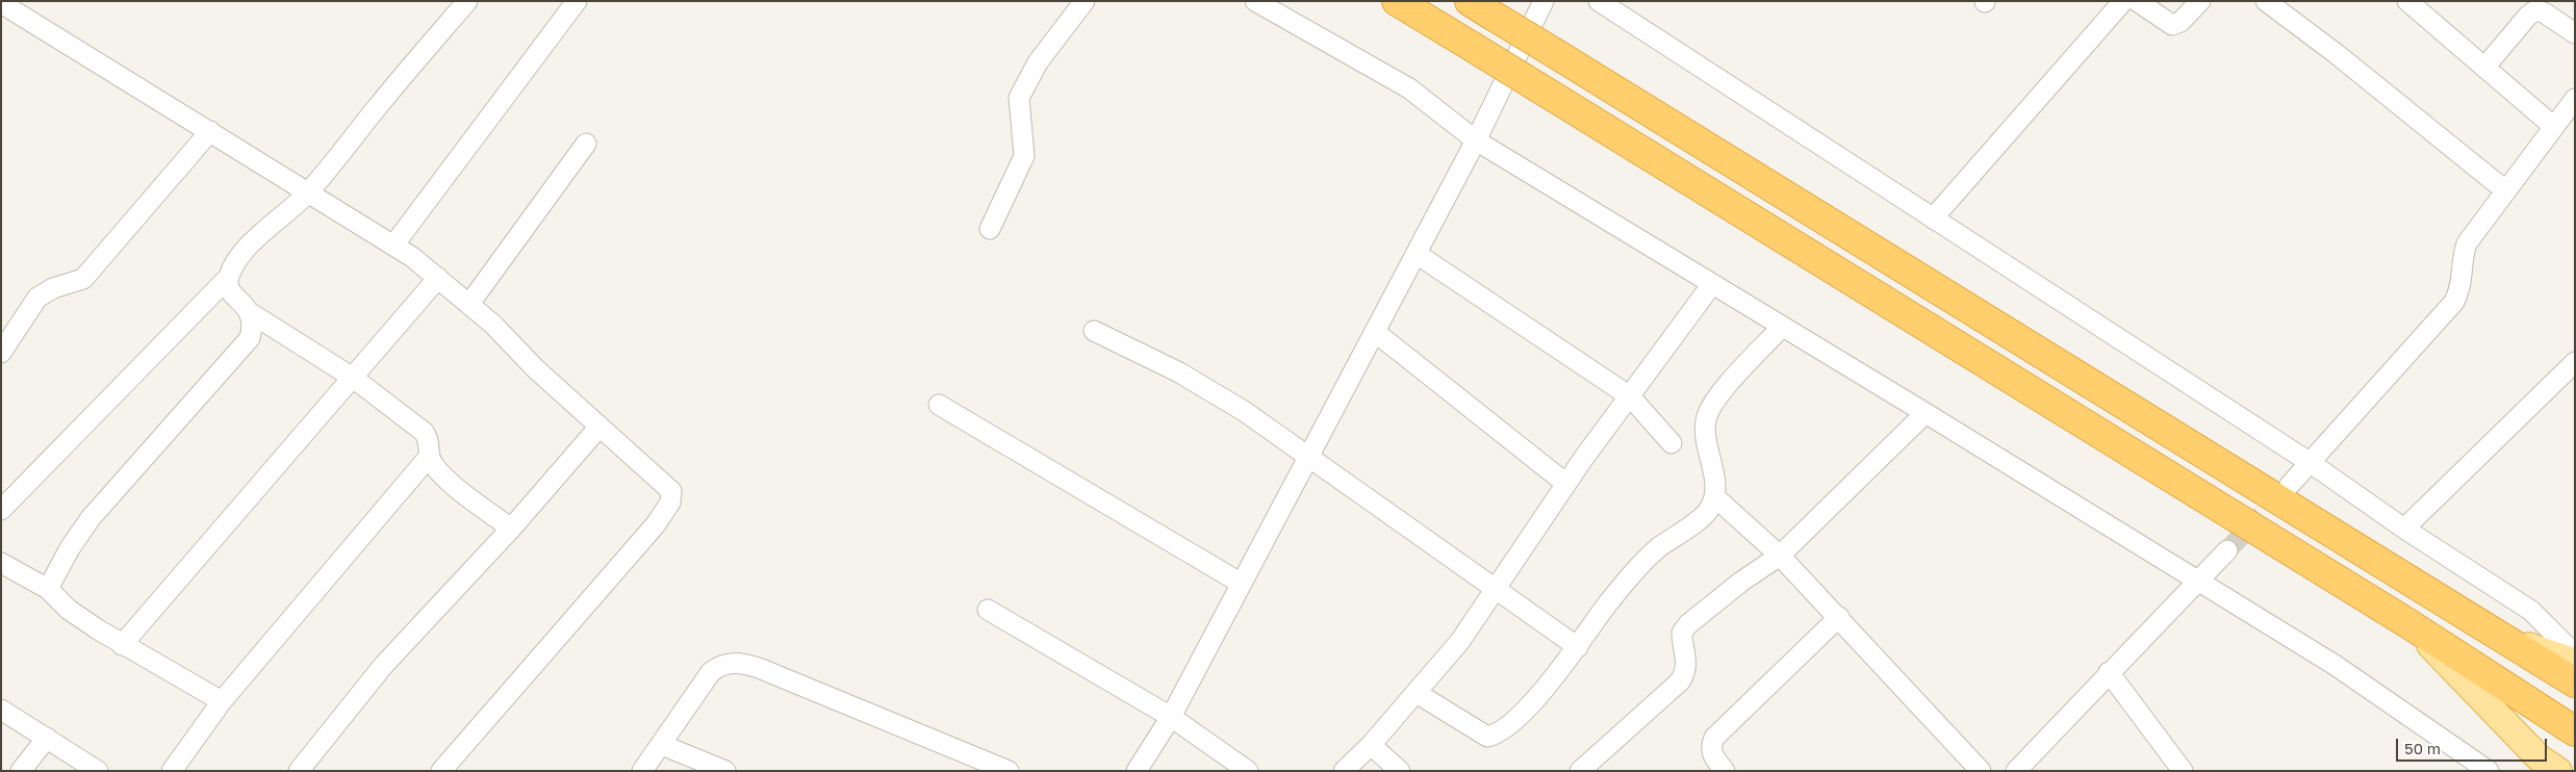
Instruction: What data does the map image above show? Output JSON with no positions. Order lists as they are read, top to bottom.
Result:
{
  "scale_bar": "50 m"
}
